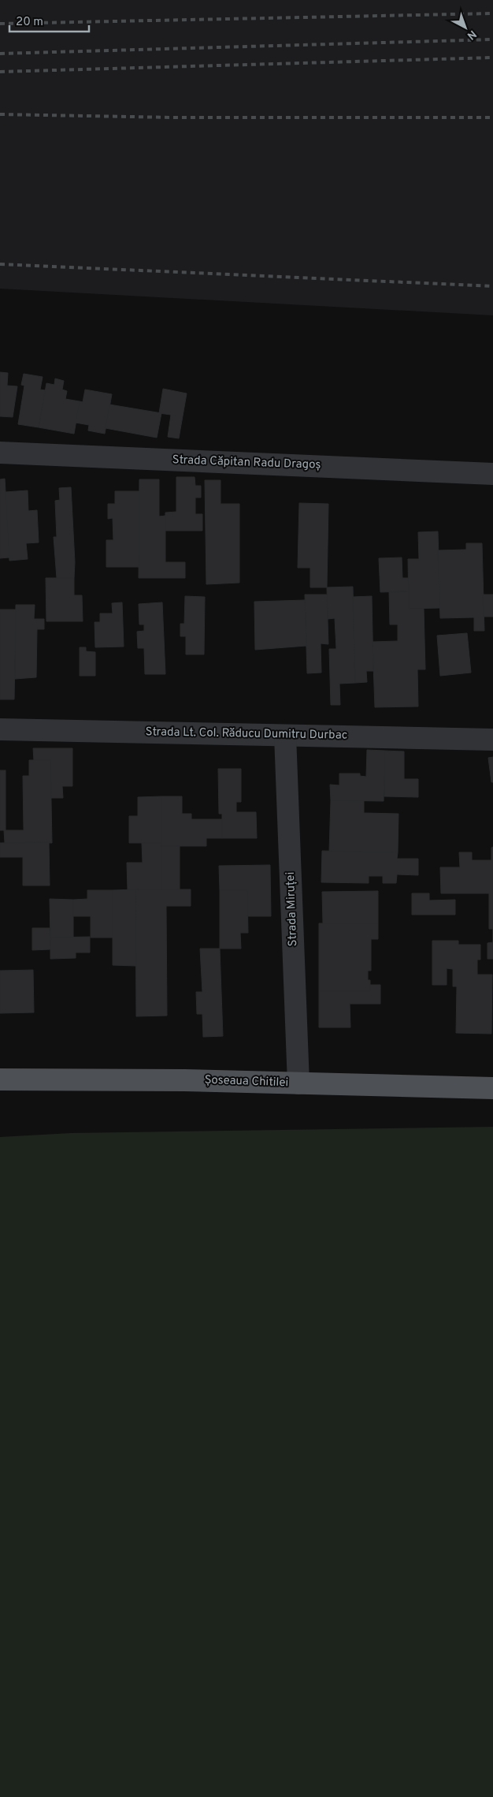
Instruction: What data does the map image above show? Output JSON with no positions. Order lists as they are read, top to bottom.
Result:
{
  "streets": {
    "main road": ["Șoseaua Chitilei"],
    "street": ["Strada Căpitan Radu Dragoș", "Strada Lt. Col. Răducu Dumitru Durbac", "Strada Miruței"]
  },
  "crossings": [
    ["Strada Lt. Col. Răducu Dumitru Durbac", "Strada Miruței"],
    ["Strada Miruței", "Șoseaua Chitilei"]
  ],
  "scale_bar": "20 m",
  "north": "bottom right"
}
